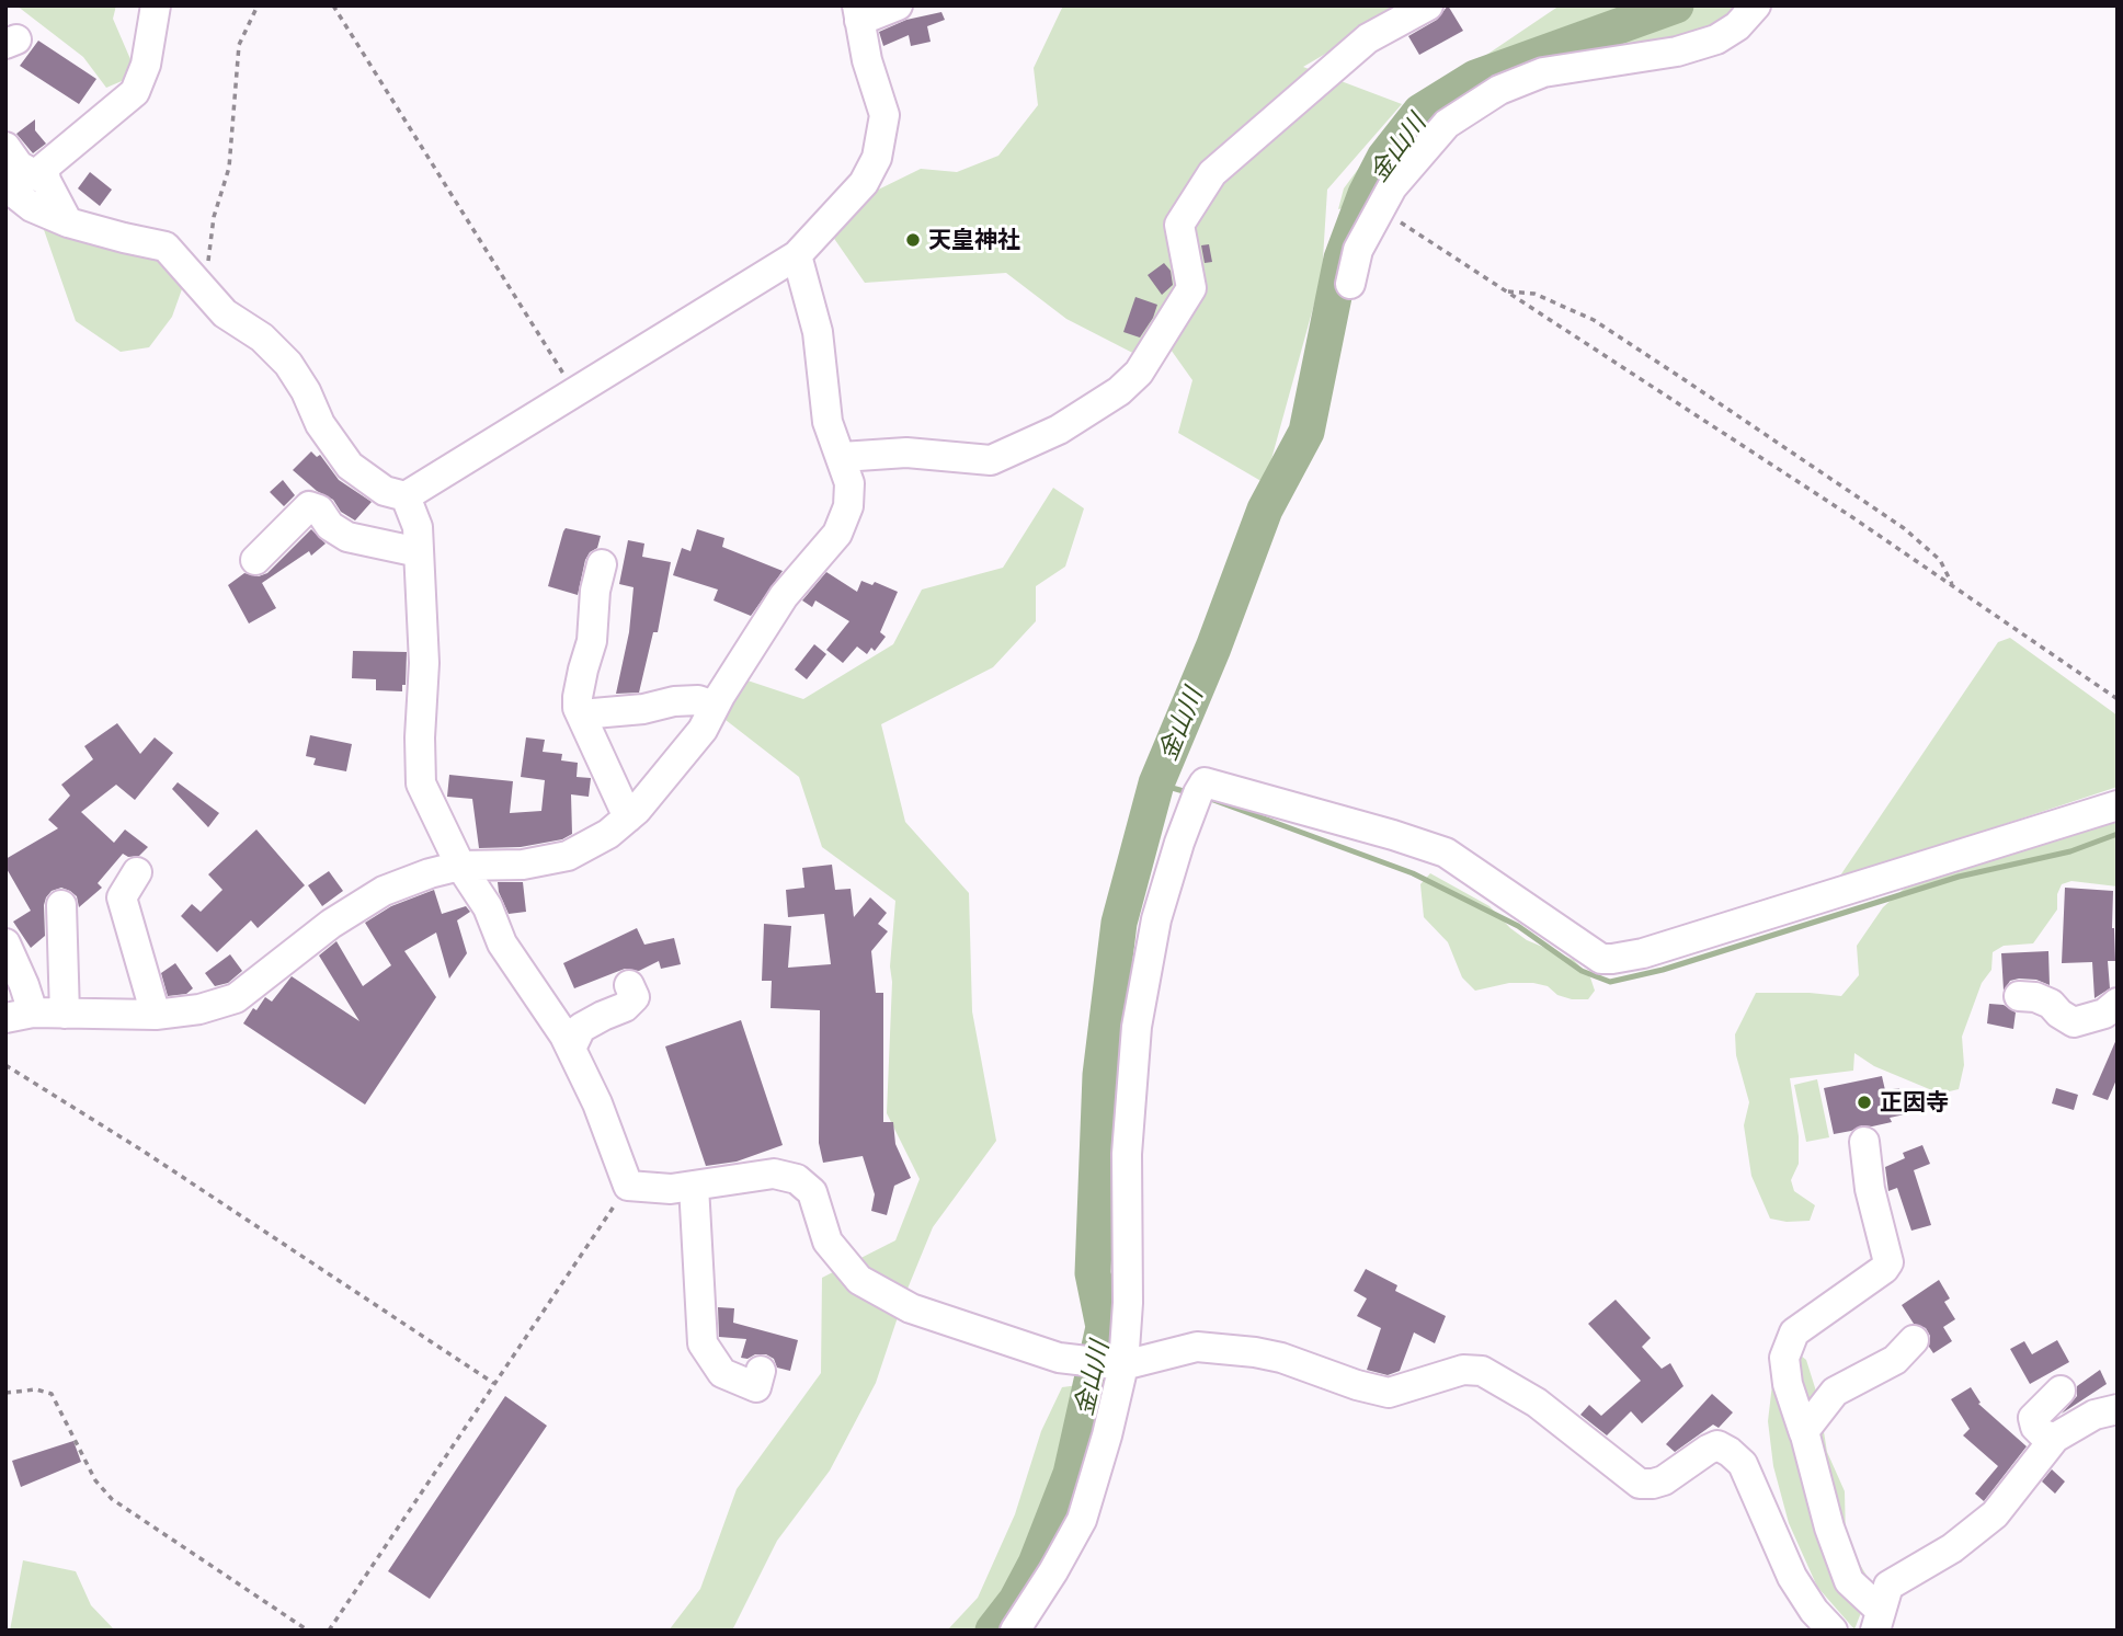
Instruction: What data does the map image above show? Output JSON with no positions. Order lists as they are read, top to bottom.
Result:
{
  "water": ["金山川"],
  "places": ["天皇神社", "正因寺"]
}
